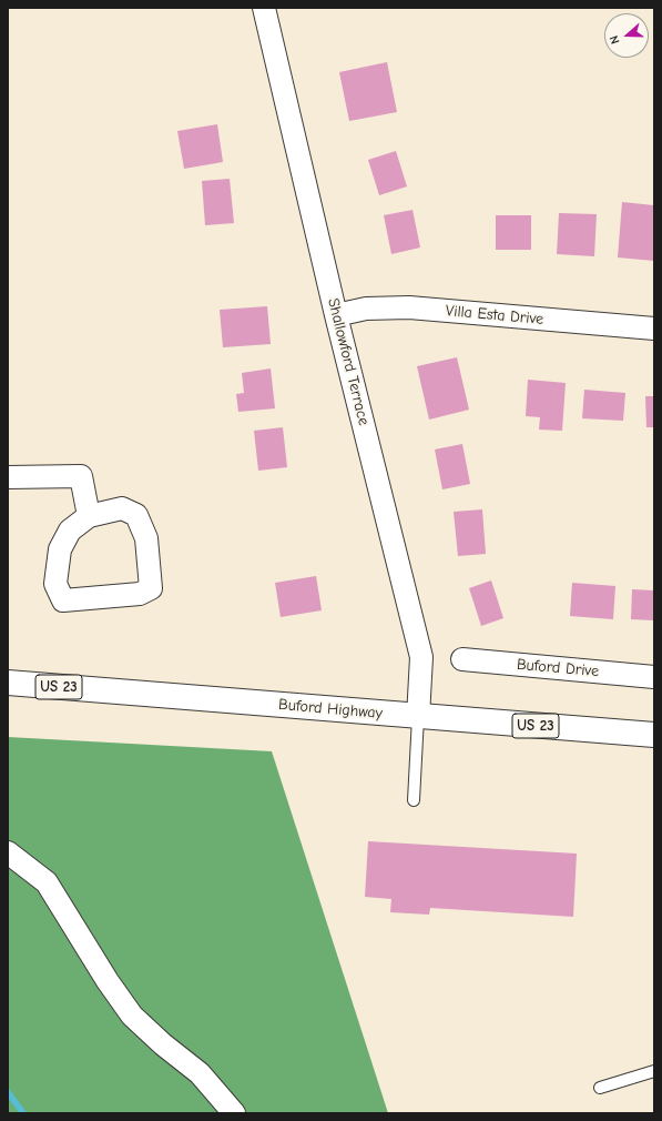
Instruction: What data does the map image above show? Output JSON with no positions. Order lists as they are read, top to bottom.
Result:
{
  "streets": {
    "main road": ["US 23", "Buford Highway"],
    "street": ["Villa Esta Drive", "Shallowford Terrace", "Buford Drive"]
  },
  "crossings": [
    ["Villa Esta Drive", "Shallowford Terrace"],
    ["Shallowford Terrace", "Buford Highway"]
  ],
  "north": "left"
}
